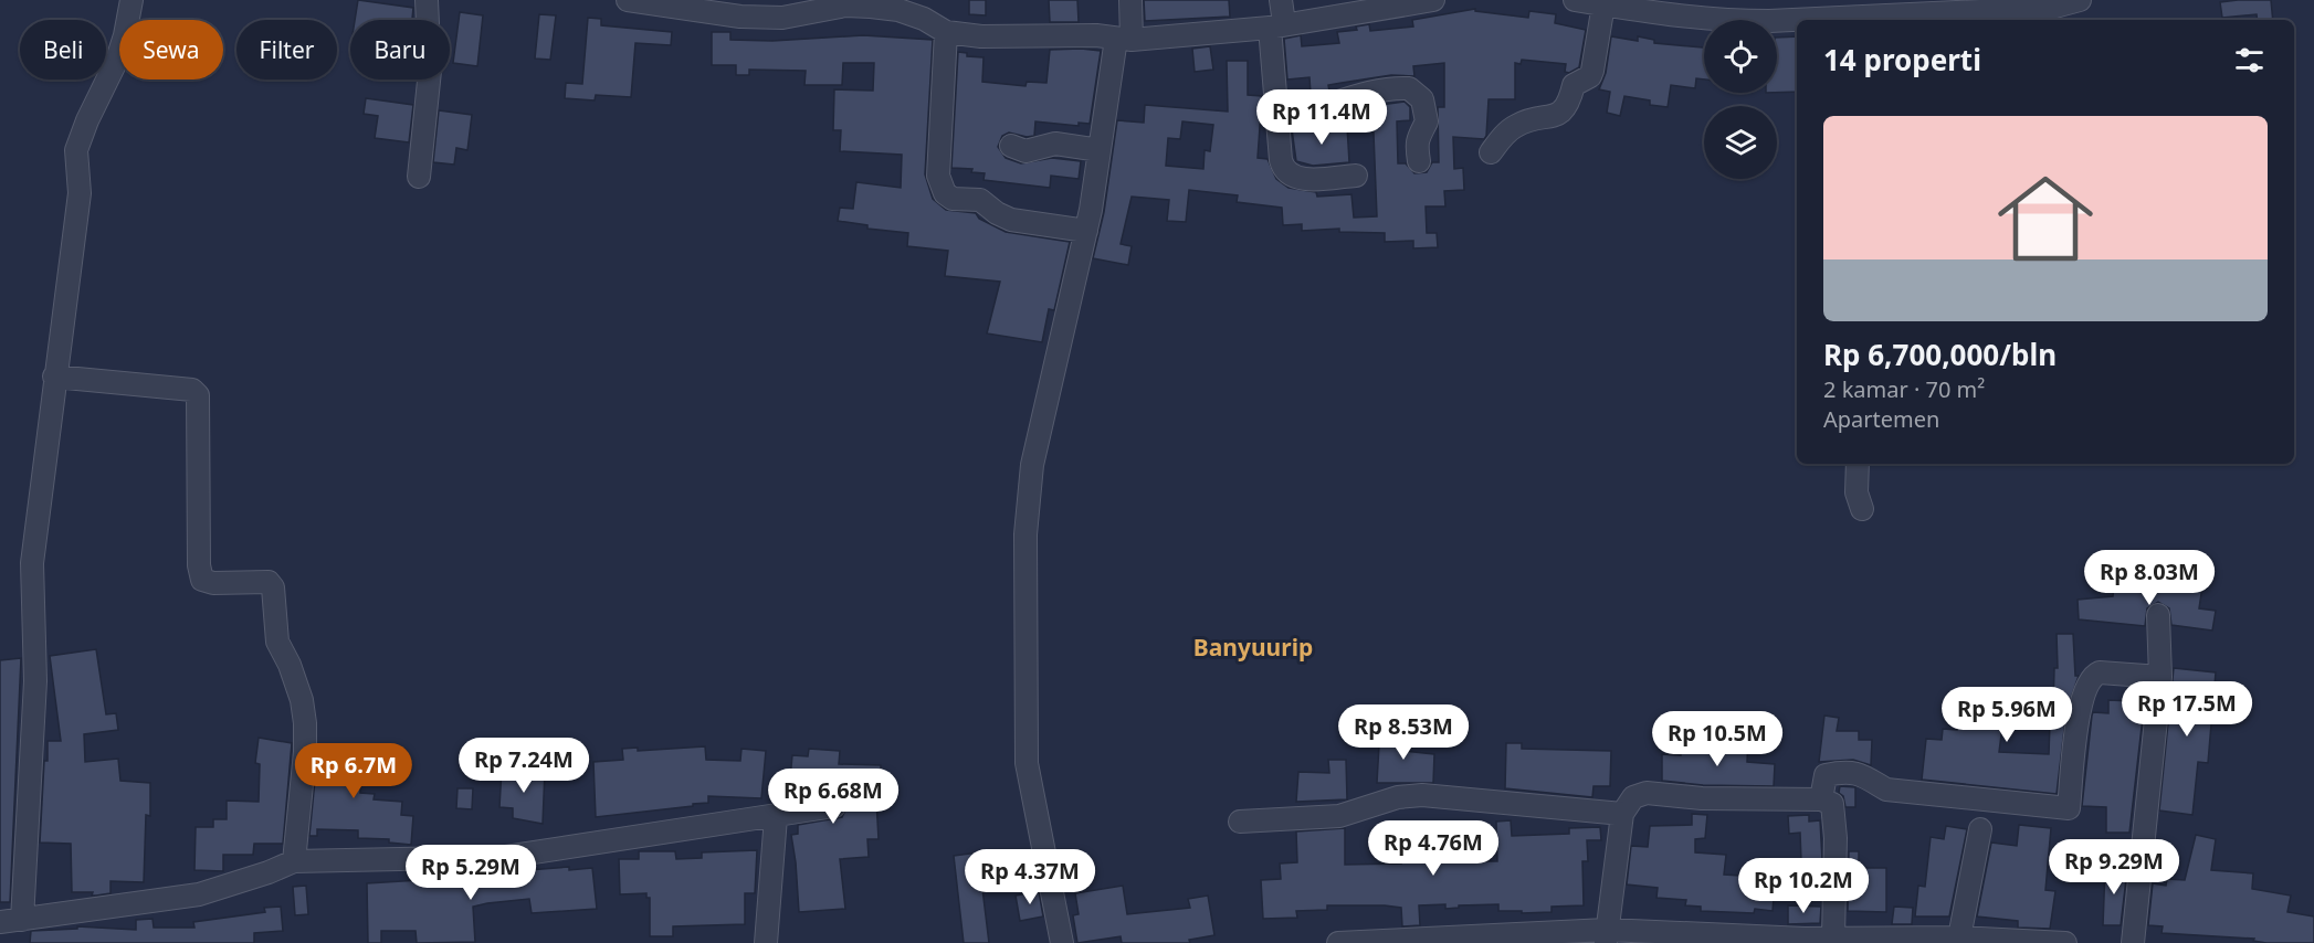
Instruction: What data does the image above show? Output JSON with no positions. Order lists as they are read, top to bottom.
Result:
{
  "districts": ["Banyuurip"],
  "page": {
    "chip": [
      "Beli",
      "Sewa",
      "Filter",
      "Baru"
    ],
    "heading": "14 properti",
    "price": [
      "Rp 11.4M",
      "Rp 8.03M",
      "Rp 17.5M",
      "Rp 5.96M",
      "Rp 8.53M",
      "Rp 10.5M",
      "Rp 7.24M",
      "Rp 6.7M",
      "Rp 6.68M",
      "Rp 4.76M",
      "Rp 9.29M",
      "Rp 5.29M",
      "Rp 4.37M",
      "Rp 10.2M"
    ],
    "list": [
      {
        "name": "Rp 6,700,000/bln",
        "note": "2 kamar · 70 m² · Apartemen"
      }
    ]
  }
}
